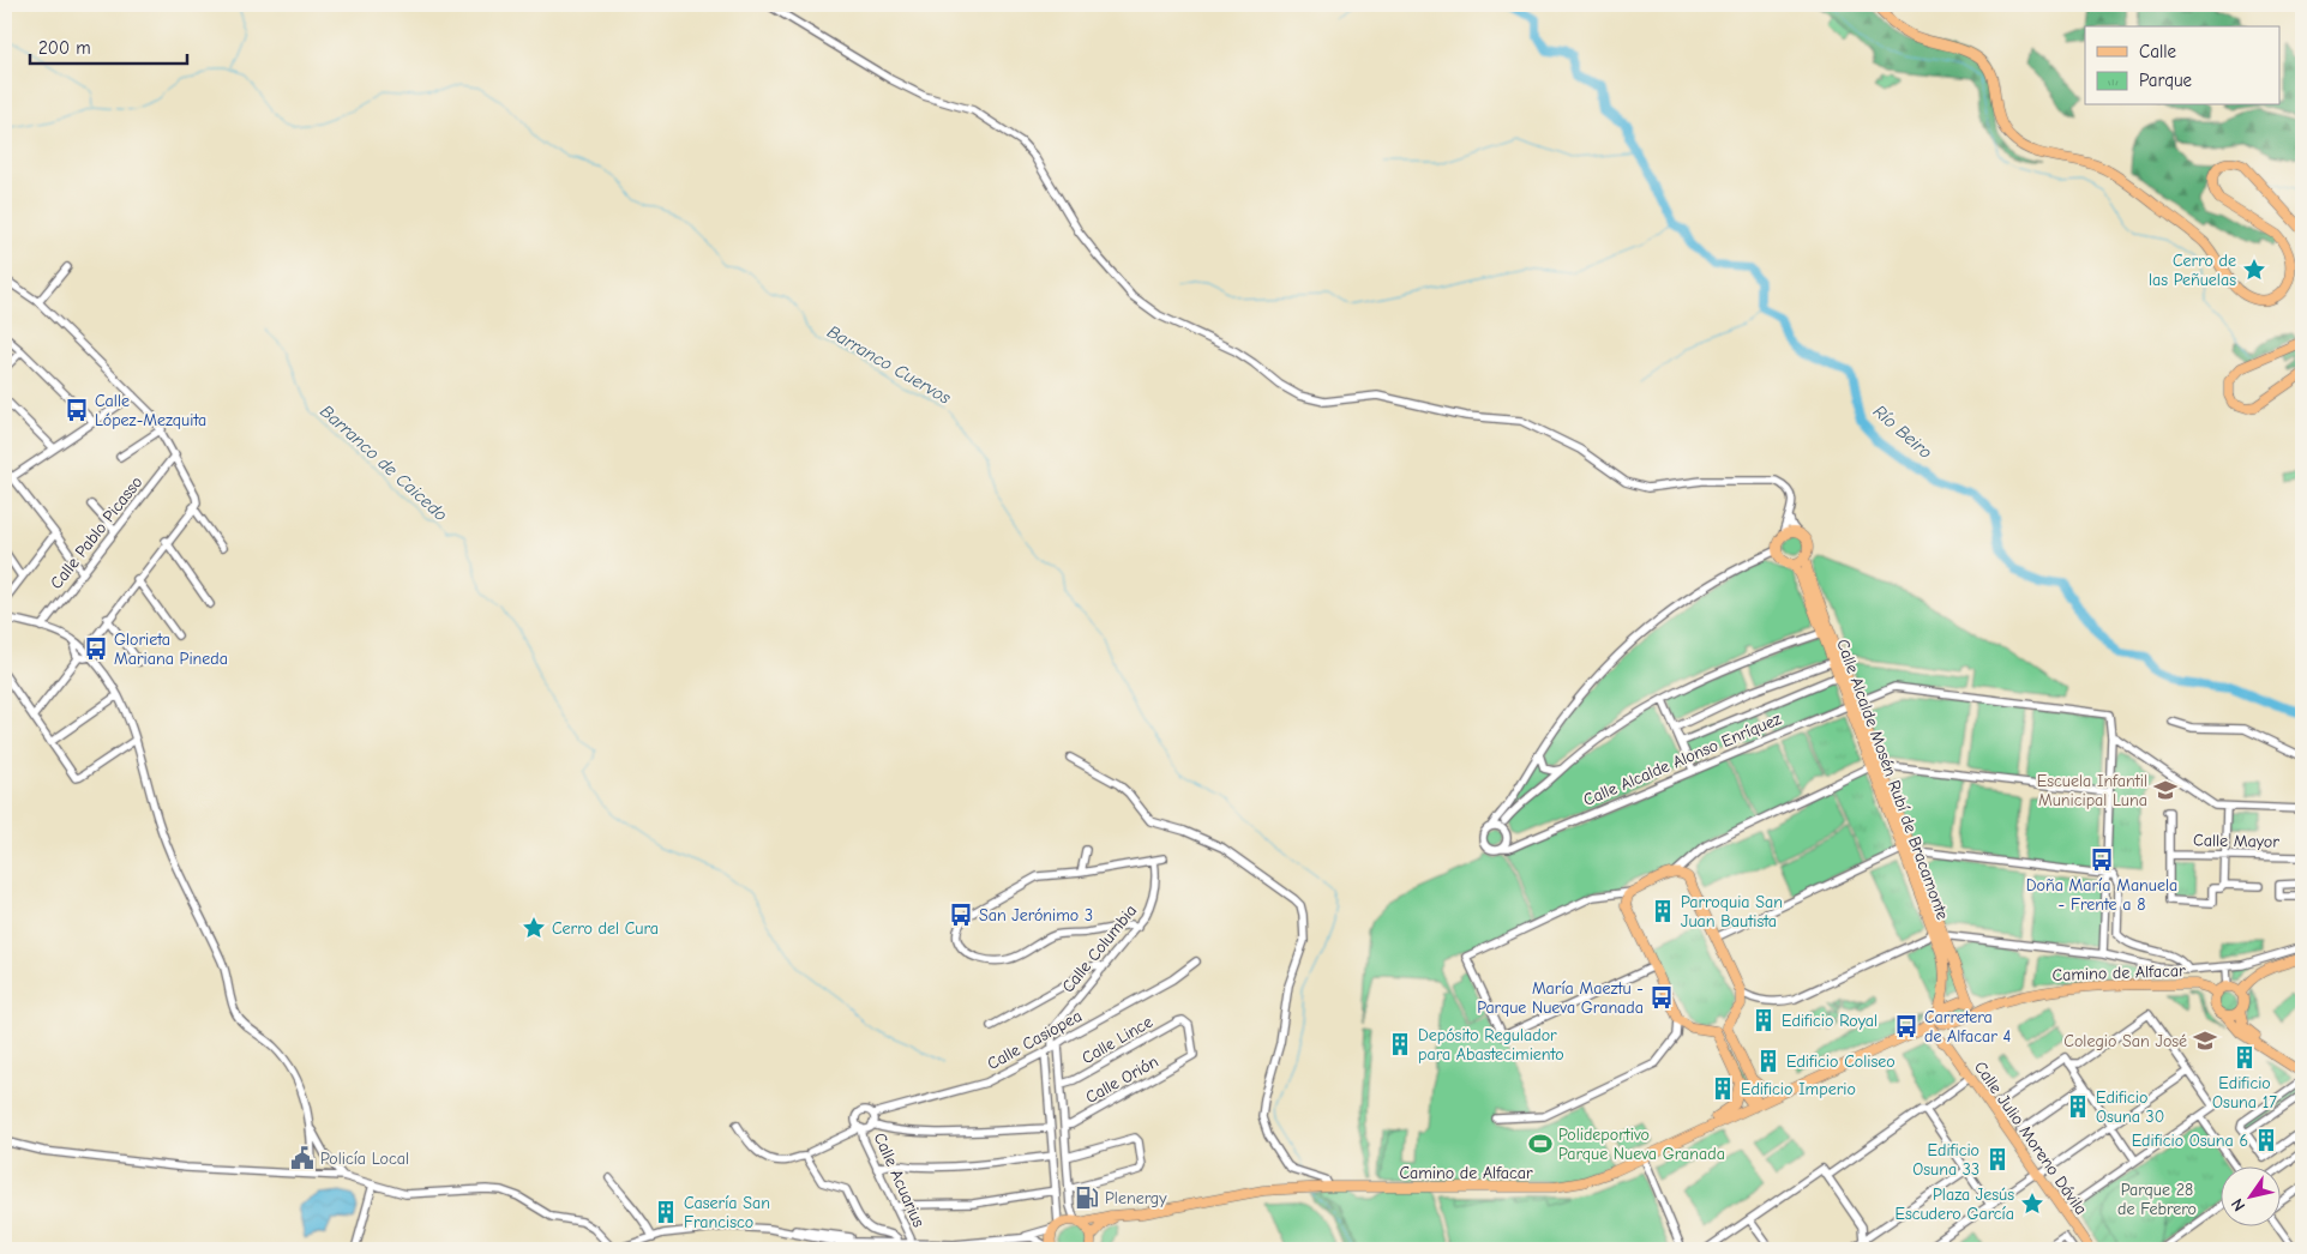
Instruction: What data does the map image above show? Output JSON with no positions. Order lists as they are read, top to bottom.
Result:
{
  "streets": {
    "main road": ["Calle Alcalde Mosén Rubí de Bracamonte", "Camino de Alfacar", "Calle Julio Moreno Dávila"],
    "street": [
      "Calle Pablo Picasso",
      "Calle Alcalde Alonso Enríquez",
      "Calle Mayor",
      "Calle Columbia",
      "Calle Casiopea",
      "Calle Lince",
      "Calle Orión",
      "Calle Acuarius"
    ]
  },
  "crossings": [
    ["Calle Alcalde Alonso Enríquez", "Calle Alcalde Mosén Rubí de Bracamonte"],
    ["Calle Alcalde Mosén Rubí de Bracamonte", "Camino de Alfacar"],
    ["Calle Alcalde Mosén Rubí de Bracamonte", "Calle Julio Moreno Dávila"],
    ["Calle Columbia", "Calle Casiopea"],
    ["Camino de Alfacar", "Calle Julio Moreno Dávila"],
    ["Calle Casiopea", "Calle Orión"],
    ["Calle Casiopea", "Calle Acuarius"],
    ["Calle Lince", "Calle Orión"],
    ["Calle Orión", "Calle Acuarius"]
  ],
  "water": ["Barranco Cuervos", "Río Beiro", "Barranco de Caicedo"],
  "parks": ["Parque 28 de Febrero"],
  "places": {
    "place": ["Cerro de las Peñuelas", "Cerro del Cura", "Plaza Jesús Escudero García"],
    "bus stop": [
      "Calle López-Mezquita",
      "Glorieta Mariana Pineda",
      "Doña María Manuela - Frente a 8",
      "San Jerónimo 3",
      "María Maeztu - Parque Nueva Granada",
      "Carretera de Alfacar 4"
    ],
    "school or university": ["Escuela Infantil Municipal Luna", "Colegio San José"],
    "building": [
      "Parroquia San Juan Bautista",
      "Edificio Royal",
      "Depósito Regulador para Abastecimiento",
      "Edificio Osuna 17",
      "Edificio Coliseo",
      "Edificio Imperio",
      "Edificio Osuna 30",
      "Edificio Osuna 6",
      "Edificio Osuna 33",
      "Casería San Francisco"
    ],
    "sports": ["Polideportivo Parque Nueva Granada"],
    "public building": ["Policía Local"],
    "fuel station": ["Plenergy"]
  },
  "legend": ["Calle", "Parque"],
  "scale_bar": "200 m",
  "north": "bottom left"
}
